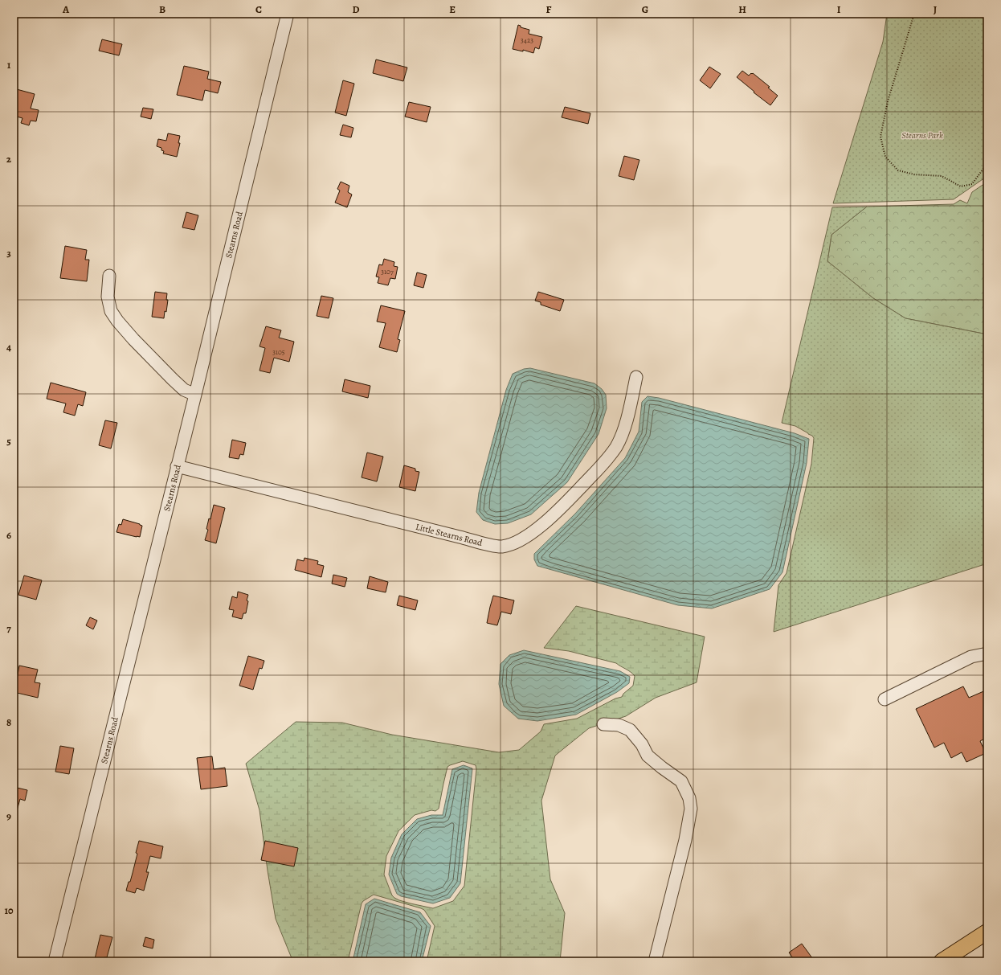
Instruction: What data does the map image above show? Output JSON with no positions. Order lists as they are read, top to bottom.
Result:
{
  "streets": {
    "street": ["Stearns Road", "Little Stearns Road"]
  },
  "crossings": [
    ["Stearns Road", "Little Stearns Road"]
  ],
  "parks": ["Stearns Park"],
  "house_numbers": ["3423", "3107", "3105"],
  "grid": {
    "columns": [
      "A",
      "B",
      "C",
      "D",
      "E",
      "F",
      "G",
      "H",
      "I",
      "J"
    ],
    "rows": [
      "1",
      "2",
      "3",
      "4",
      "5",
      "6",
      "7",
      "8",
      "9",
      "10"
    ]
  }
}
